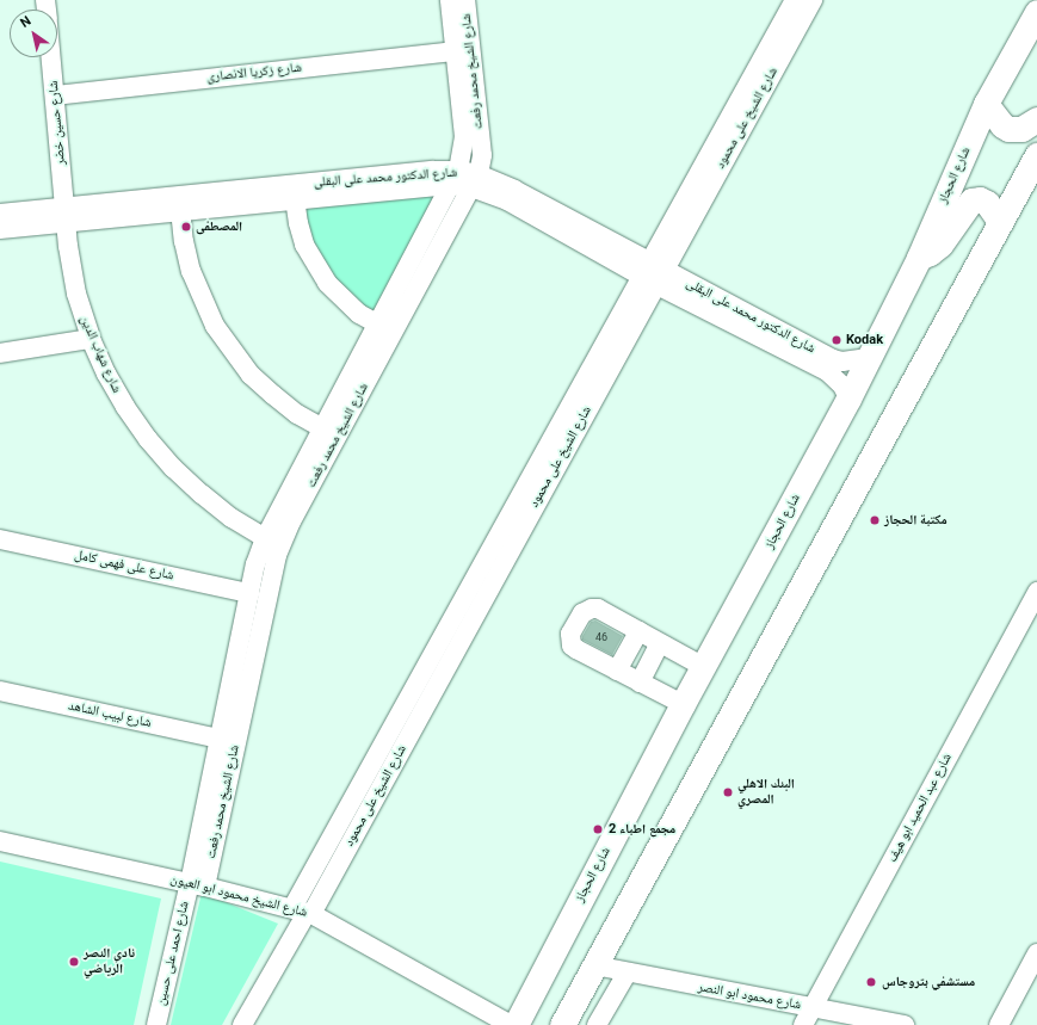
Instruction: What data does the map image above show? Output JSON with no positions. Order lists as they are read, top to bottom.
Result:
{
  "streets": {
    "main road": ["شارع الحجاز"],
    "street": [
      "شارع الشيخ محمد رفعت",
      "شارع زكريا الانصارى",
      "شارع الشيخ على محمود",
      "شارع حسين خضر",
      "شارع الدكتور محمد على البقلى",
      "شارع شهاب الدين",
      "شارع على فهمى كامل",
      "شارع لبيب الشاهد",
      "شارع عبد الحميد ابو هيف",
      "شارع الشيخ محمود ابو العيون",
      "شارع احمد على حسين",
      "شارع محمود ابو النصر"
    ]
  },
  "crossings": [
    ["شارع الشيخ محمد رفعت", "شارع زكريا الانصارى"],
    ["شارع الشيخ محمد رفعت", "شارع الدكتور محمد على البقلى"],
    ["شارع الشيخ محمد رفعت", "شارع شهاب الدين"],
    ["شارع الشيخ محمد رفعت", "شارع على فهمى كامل"],
    ["شارع الشيخ محمد رفعت", "شارع لبيب الشاهد"],
    ["شارع الشيخ محمد رفعت", "شارع الشيخ محمود ابو العيون"],
    ["شارع الشيخ محمد رفعت", "شارع احمد على حسين"],
    ["شارع زكريا الانصارى", "شارع حسين خضر"],
    ["شارع الشيخ على محمود", "شارع الدكتور محمد على البقلى"],
    ["شارع الشيخ على محمود", "شارع الشيخ محمود ابو العيون"],
    ["شارع حسين خضر", "شارع الدكتور محمد على البقلى"],
    ["شارع حسين خضر", "شارع شهاب الدين"],
    ["شارع الحجاز", "شارع الدكتور محمد على البقلى"],
    ["شارع الدكتور محمد على البقلى", "شارع شهاب الدين"],
    ["شارع عبد الحميد ابو هيف", "شارع محمود ابو النصر"],
    ["شارع الشيخ محمود ابو العيون", "شارع احمد على حسين"]
  ],
  "places": [
    "المصطفى",
    "Kodak",
    "مكتبة الحجاز",
    "البنك الاهلي المصري",
    "مجمع اطباء 2",
    "نادي النصر الرياضي",
    "مستشفي بتروجاس"
  ],
  "house_numbers": ["46"],
  "north": "top left"
}
